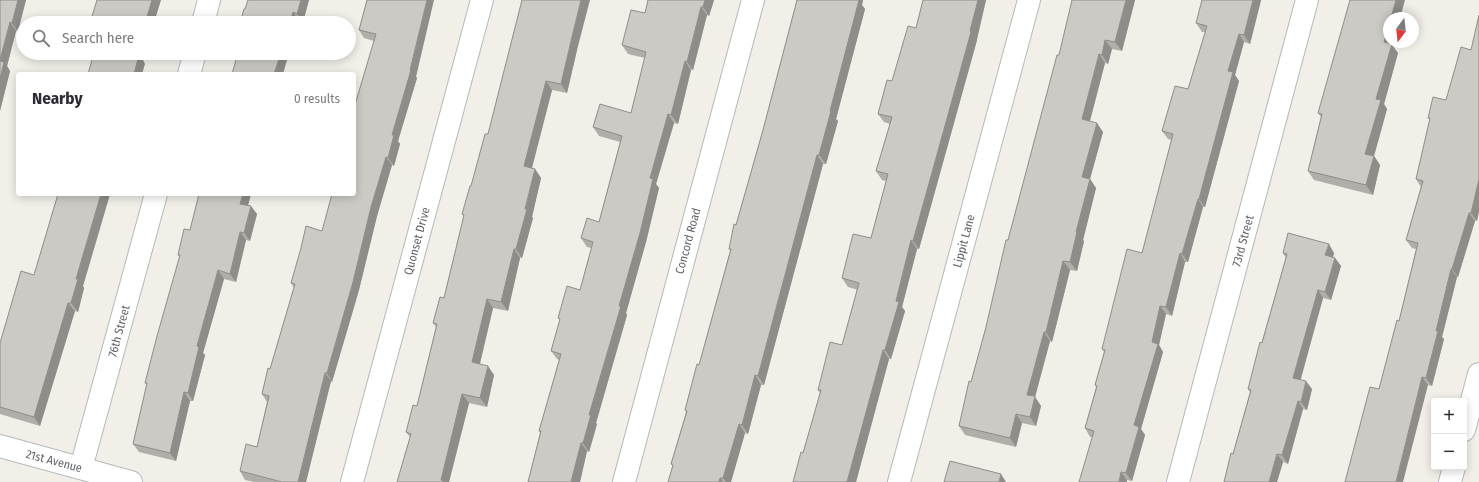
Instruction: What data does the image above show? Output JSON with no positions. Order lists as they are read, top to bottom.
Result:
{
  "streets": {
    "street": [
      "Quonset Drive",
      "Concord Road",
      "Lippit Lane",
      "73rd Street",
      "76th Street",
      "21st Avenue"
    ]
  },
  "crossings": [
    ["76th Street", "21st Avenue"]
  ],
  "north": "bottom",
  "page": {
    "search": "Search here",
    "heading": ["Nearby", "0 results"],
    "map_buttons": ["+", "−"]
  }
}
